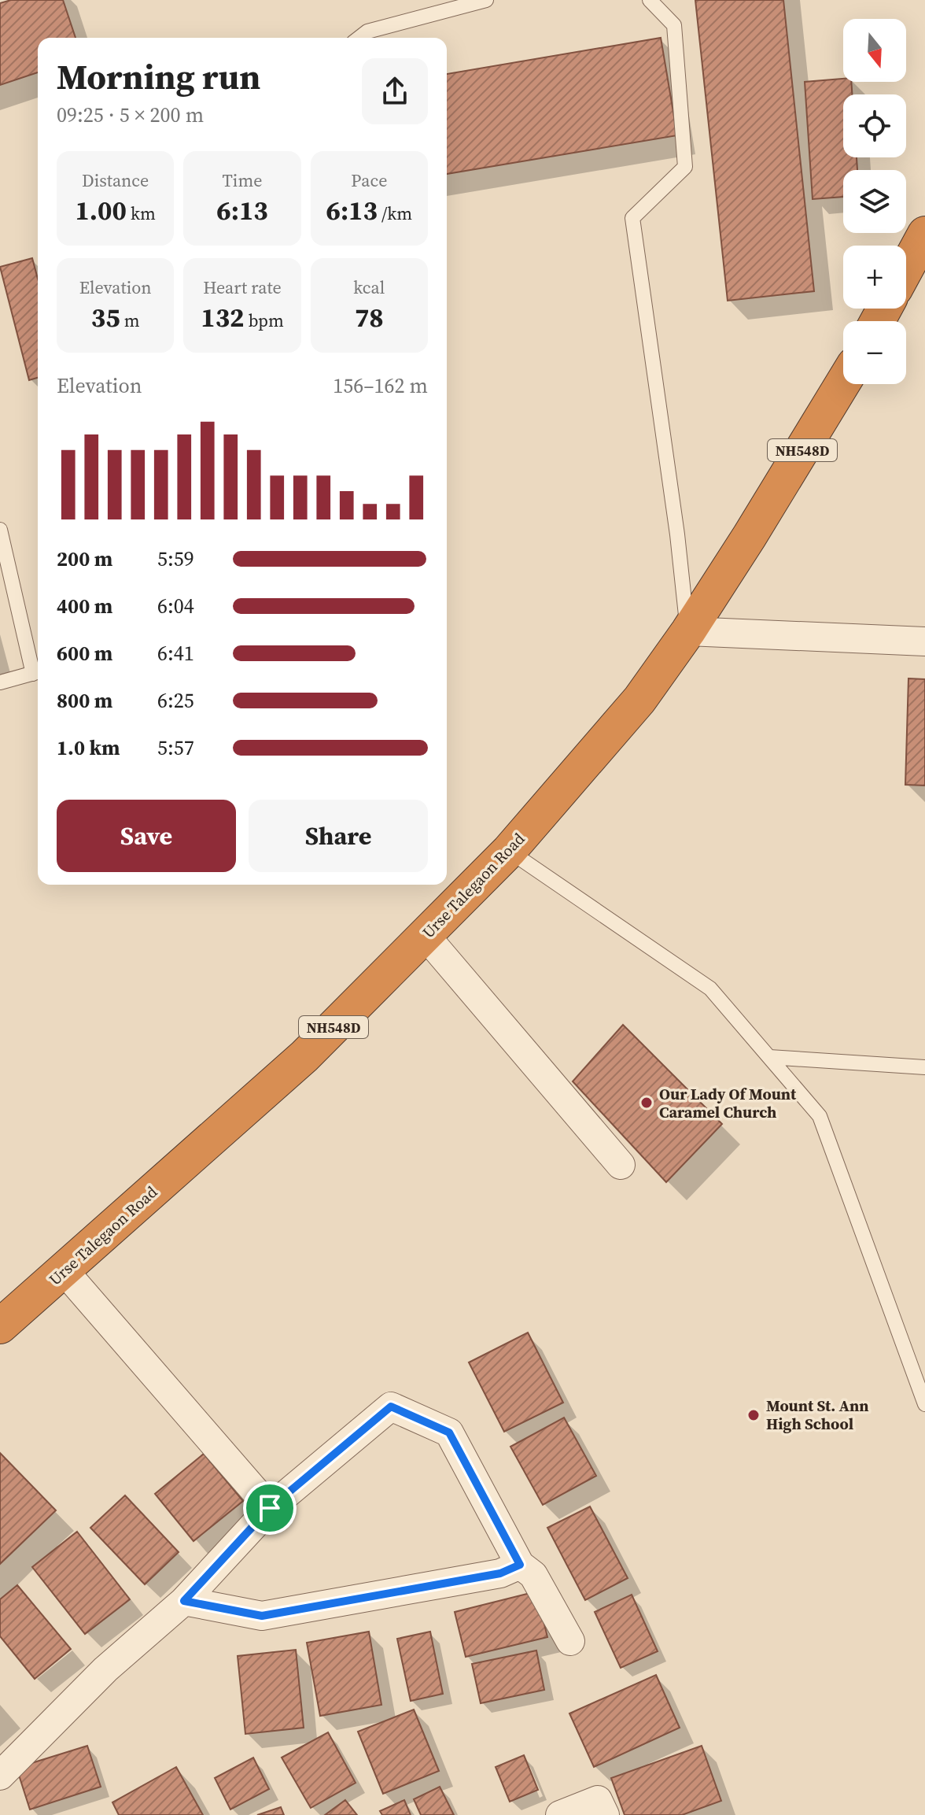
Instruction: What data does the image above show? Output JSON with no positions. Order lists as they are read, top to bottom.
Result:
{
  "streets": {
    "highway": ["NH548D", "Urse Talegaon Road"]
  },
  "places": ["Our Lady Of Mount Caramel Church", "Mount St. Ann High School"],
  "north": "bottom",
  "page": {
    "map_buttons": ["+", "−"],
    "heading": ["Morning run", "09:25 · 5 × 200 m"],
    "stats": [
      ["Distance", "1.00 km"],
      ["Time", "6:13"],
      ["Pace", "6:13 /km"],
      ["Elevation", "35 m"],
      ["Heart rate", "132 bpm"],
      ["kcal", "78"]
    ],
    "chart": ["Elevation", "156–162 m"],
    "list": [
      {
        "name": "200 m",
        "note": "5:59"
      },
      {
        "name": "400 m",
        "note": "6:04"
      },
      {
        "name": "600 m",
        "note": "6:41"
      },
      {
        "name": "800 m",
        "note": "6:25"
      },
      {
        "name": "1.0 km",
        "note": "5:57"
      }
    ],
    "buttons": ["Save", "Share"]
  }
}
